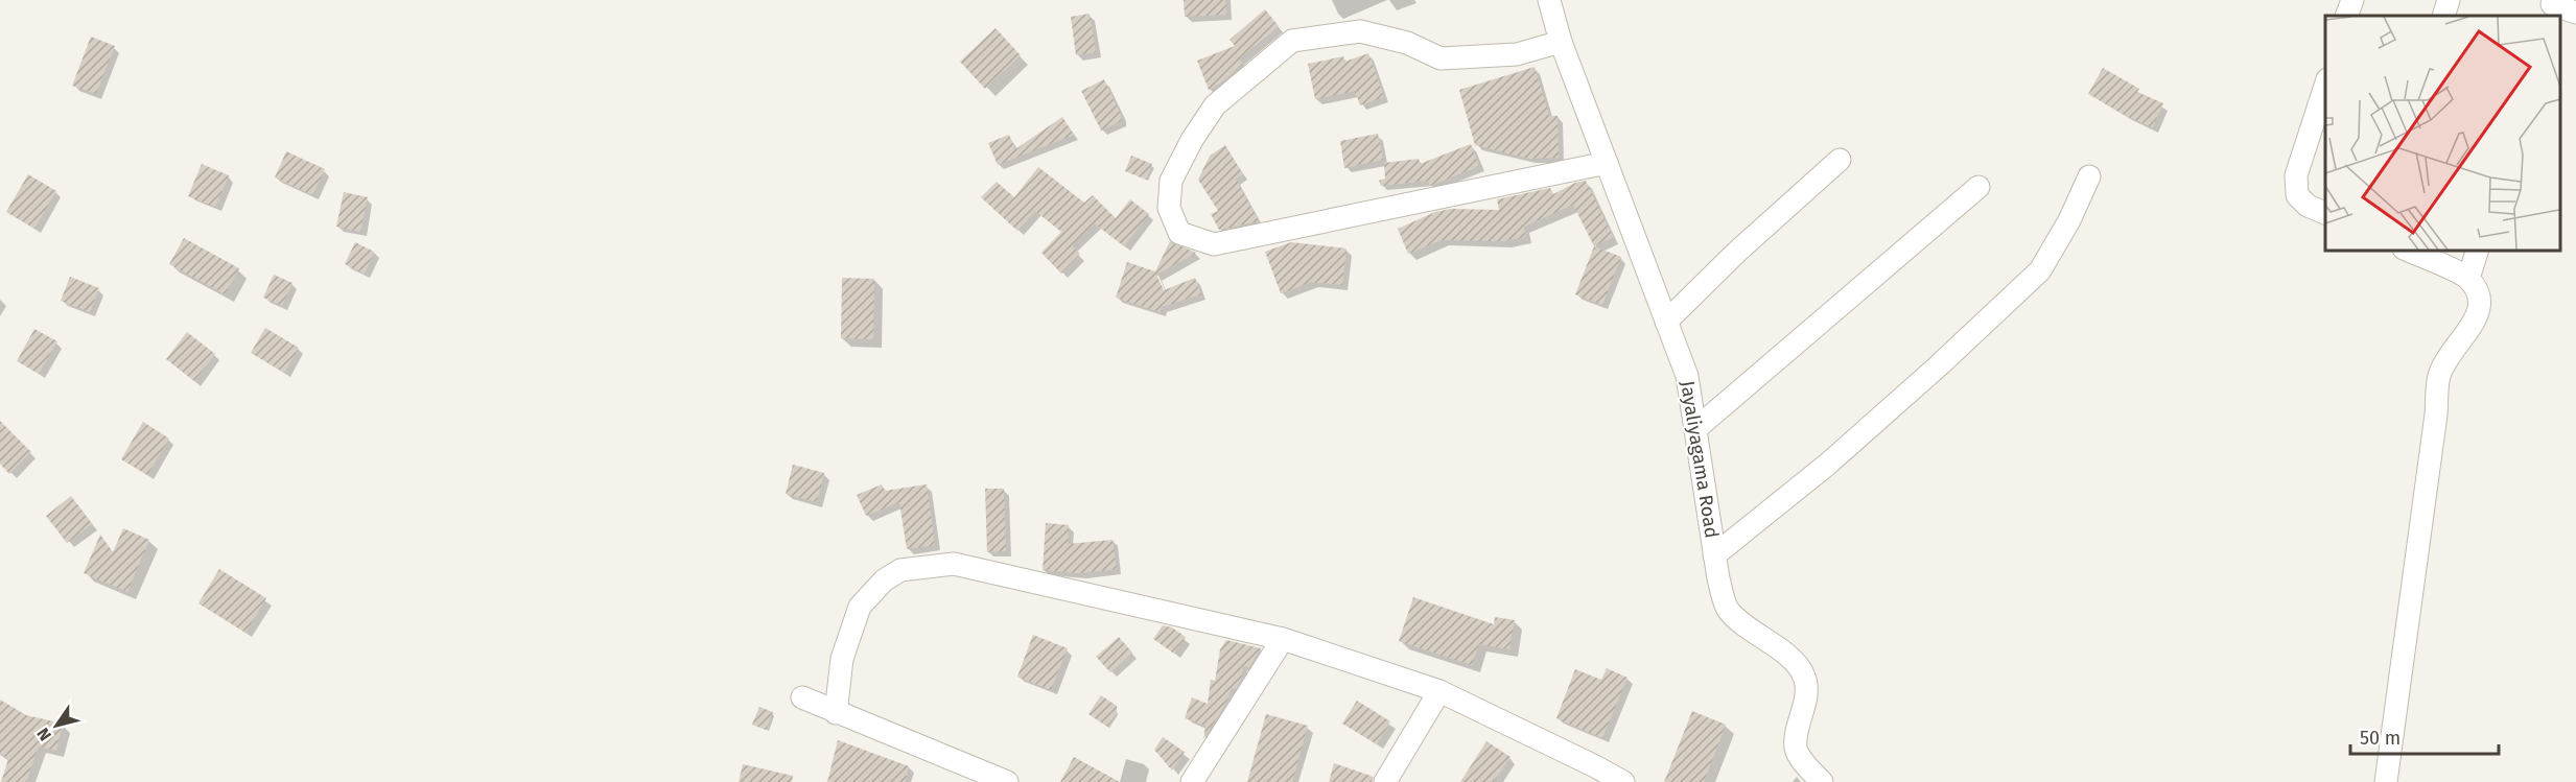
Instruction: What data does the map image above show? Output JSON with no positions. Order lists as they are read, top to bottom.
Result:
{
  "streets": {
    "street": ["Jayaliyagama Road"]
  },
  "scale_bar": "50 m",
  "north": "bottom left"
}
